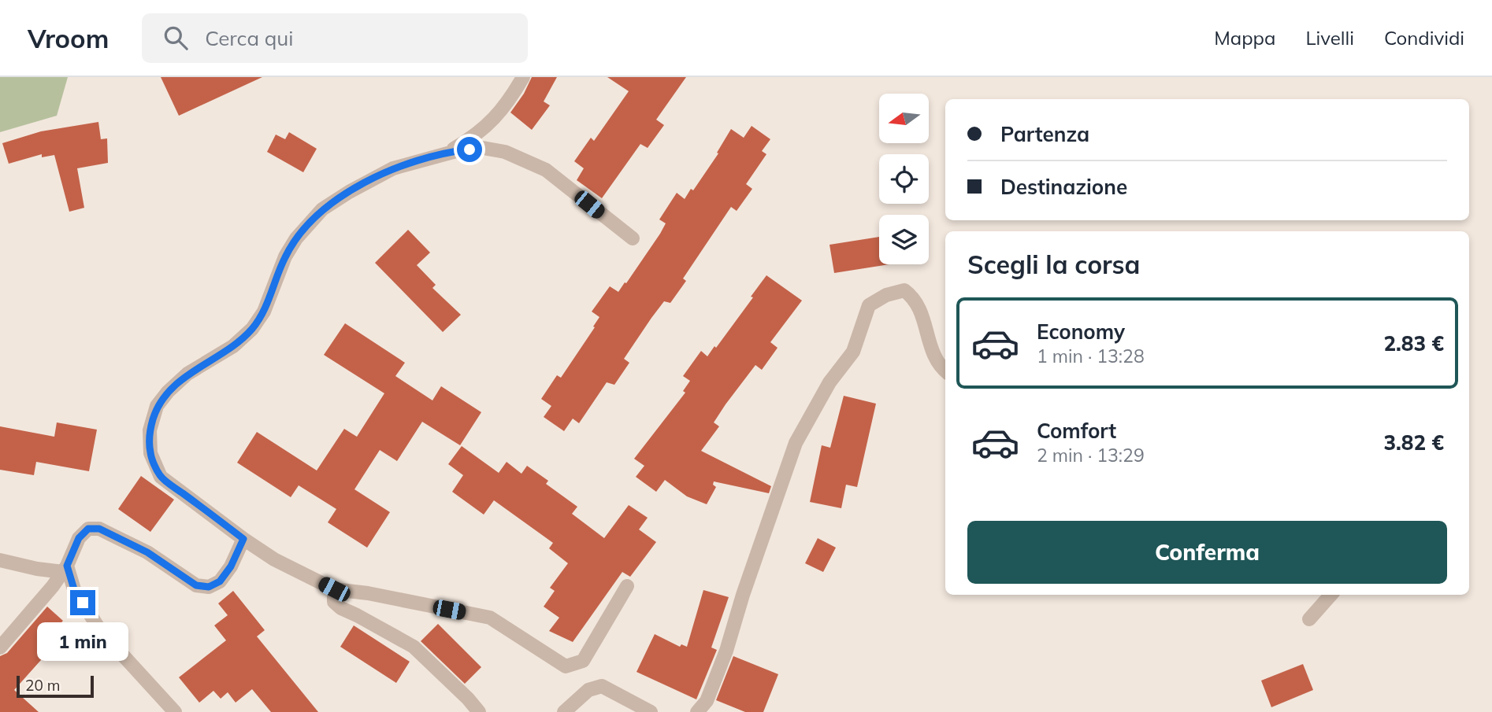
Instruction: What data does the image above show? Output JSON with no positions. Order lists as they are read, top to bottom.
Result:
{
  "scale_bar": "20 m",
  "north": "left",
  "page": {
    "header": "Vroom",
    "search": "Cerca qui",
    "nav": ["Mappa", "Livelli", "Condividi"],
    "banner": ["Partenza", "Destinazione"],
    "heading": "Scegli la corsa",
    "list": [
      {
        "name": "Economy",
        "note": "1 min · 13:28",
        "value": "2.83 €"
      },
      {
        "name": "Comfort",
        "note": "2 min · 13:29",
        "value": "3.82 €"
      }
    ],
    "buttons": "Conferma",
    "bubble": "1 min",
    "scale": "20 m"
  }
}
